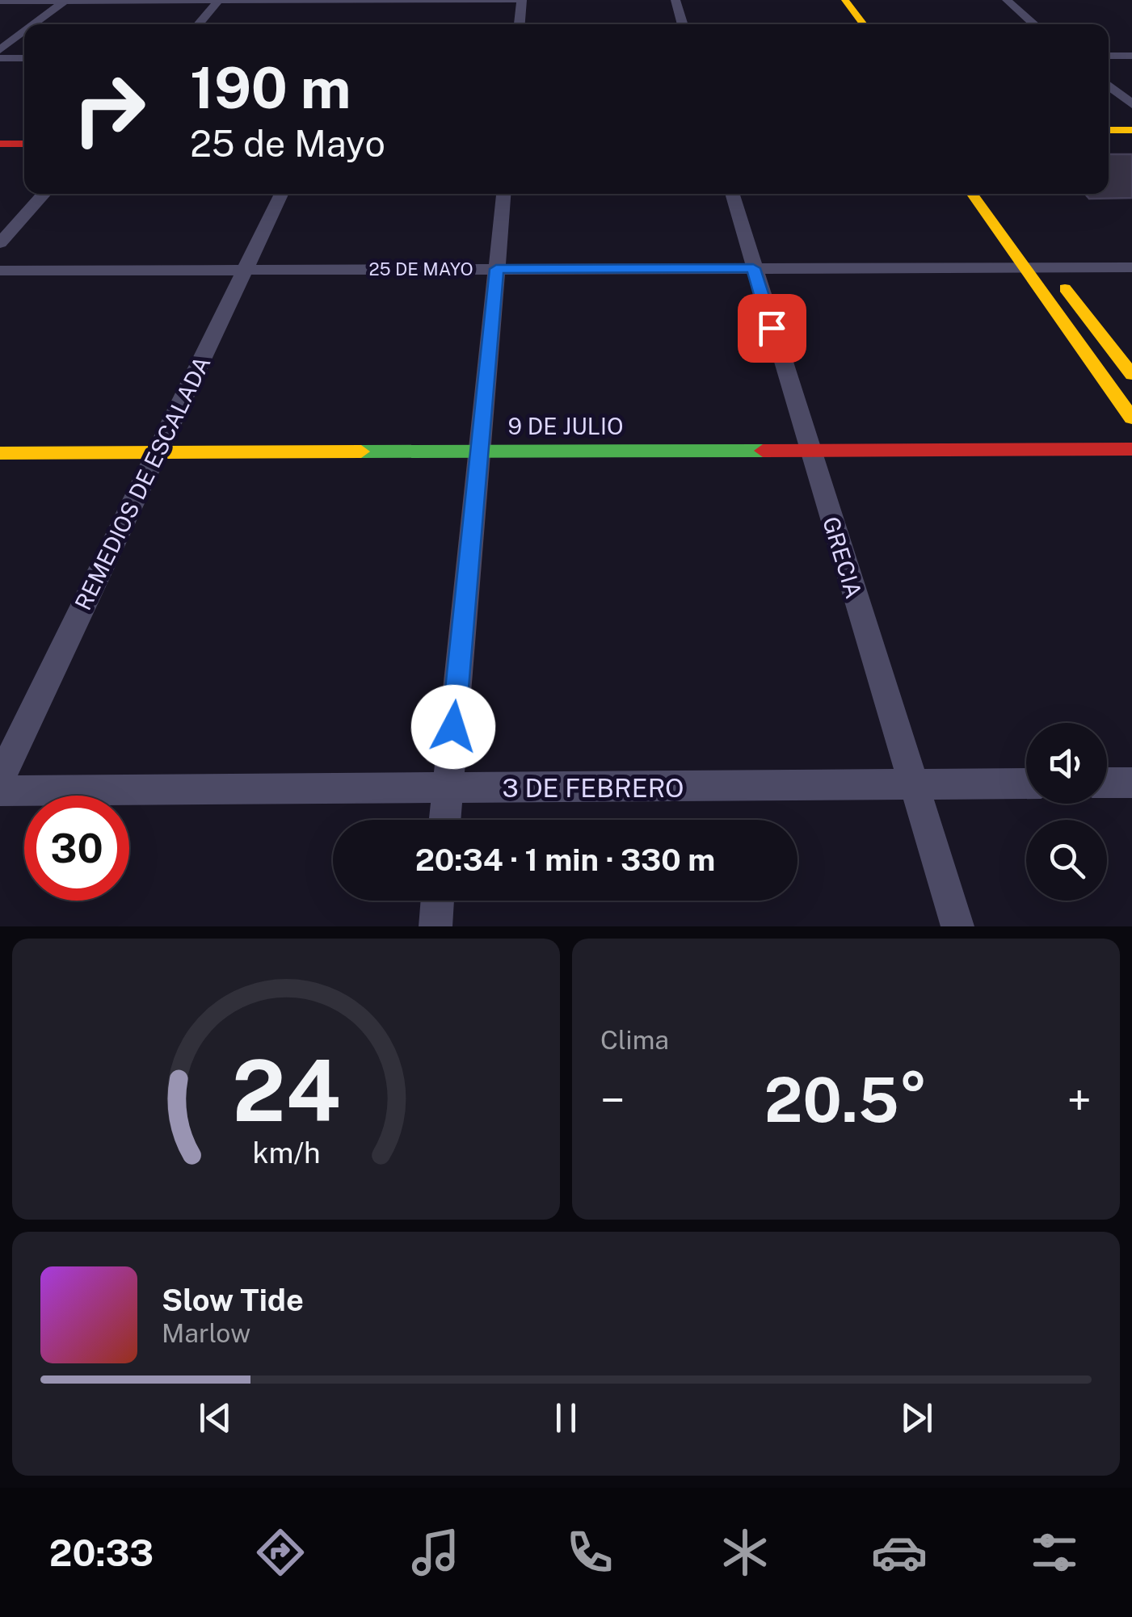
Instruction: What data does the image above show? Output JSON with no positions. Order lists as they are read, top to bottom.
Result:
{
  "streets": {
    "main road": ["9 DE JULIO"],
    "street": [
      "25 DE MAYO",
      "REMEDIOS DE ESCALADA",
      "GRECIA",
      "3 DE FEBRERO"
    ]
  },
  "crossings": [
    ["25 DE MAYO", "REMEDIOS DE ESCALADA"],
    ["25 DE MAYO", "GRECIA"],
    ["9 DE JULIO", "REMEDIOS DE ESCALADA"],
    ["9 DE JULIO", "GRECIA"],
    ["GRECIA", "3 DE FEBRERO"]
  ],
  "page": {
    "turn": ["190 m", "25 de Mayo"],
    "limit": "30",
    "trip": "20:34 · 1 min · 330 m",
    "tile": "Clima",
    "heat": ["−", "20.5°", "+"],
    "song": ["Slow Tide", "Marlow"],
    "tabs": "20:33",
    "gauge": ["24", "km/h"]
  }
}
